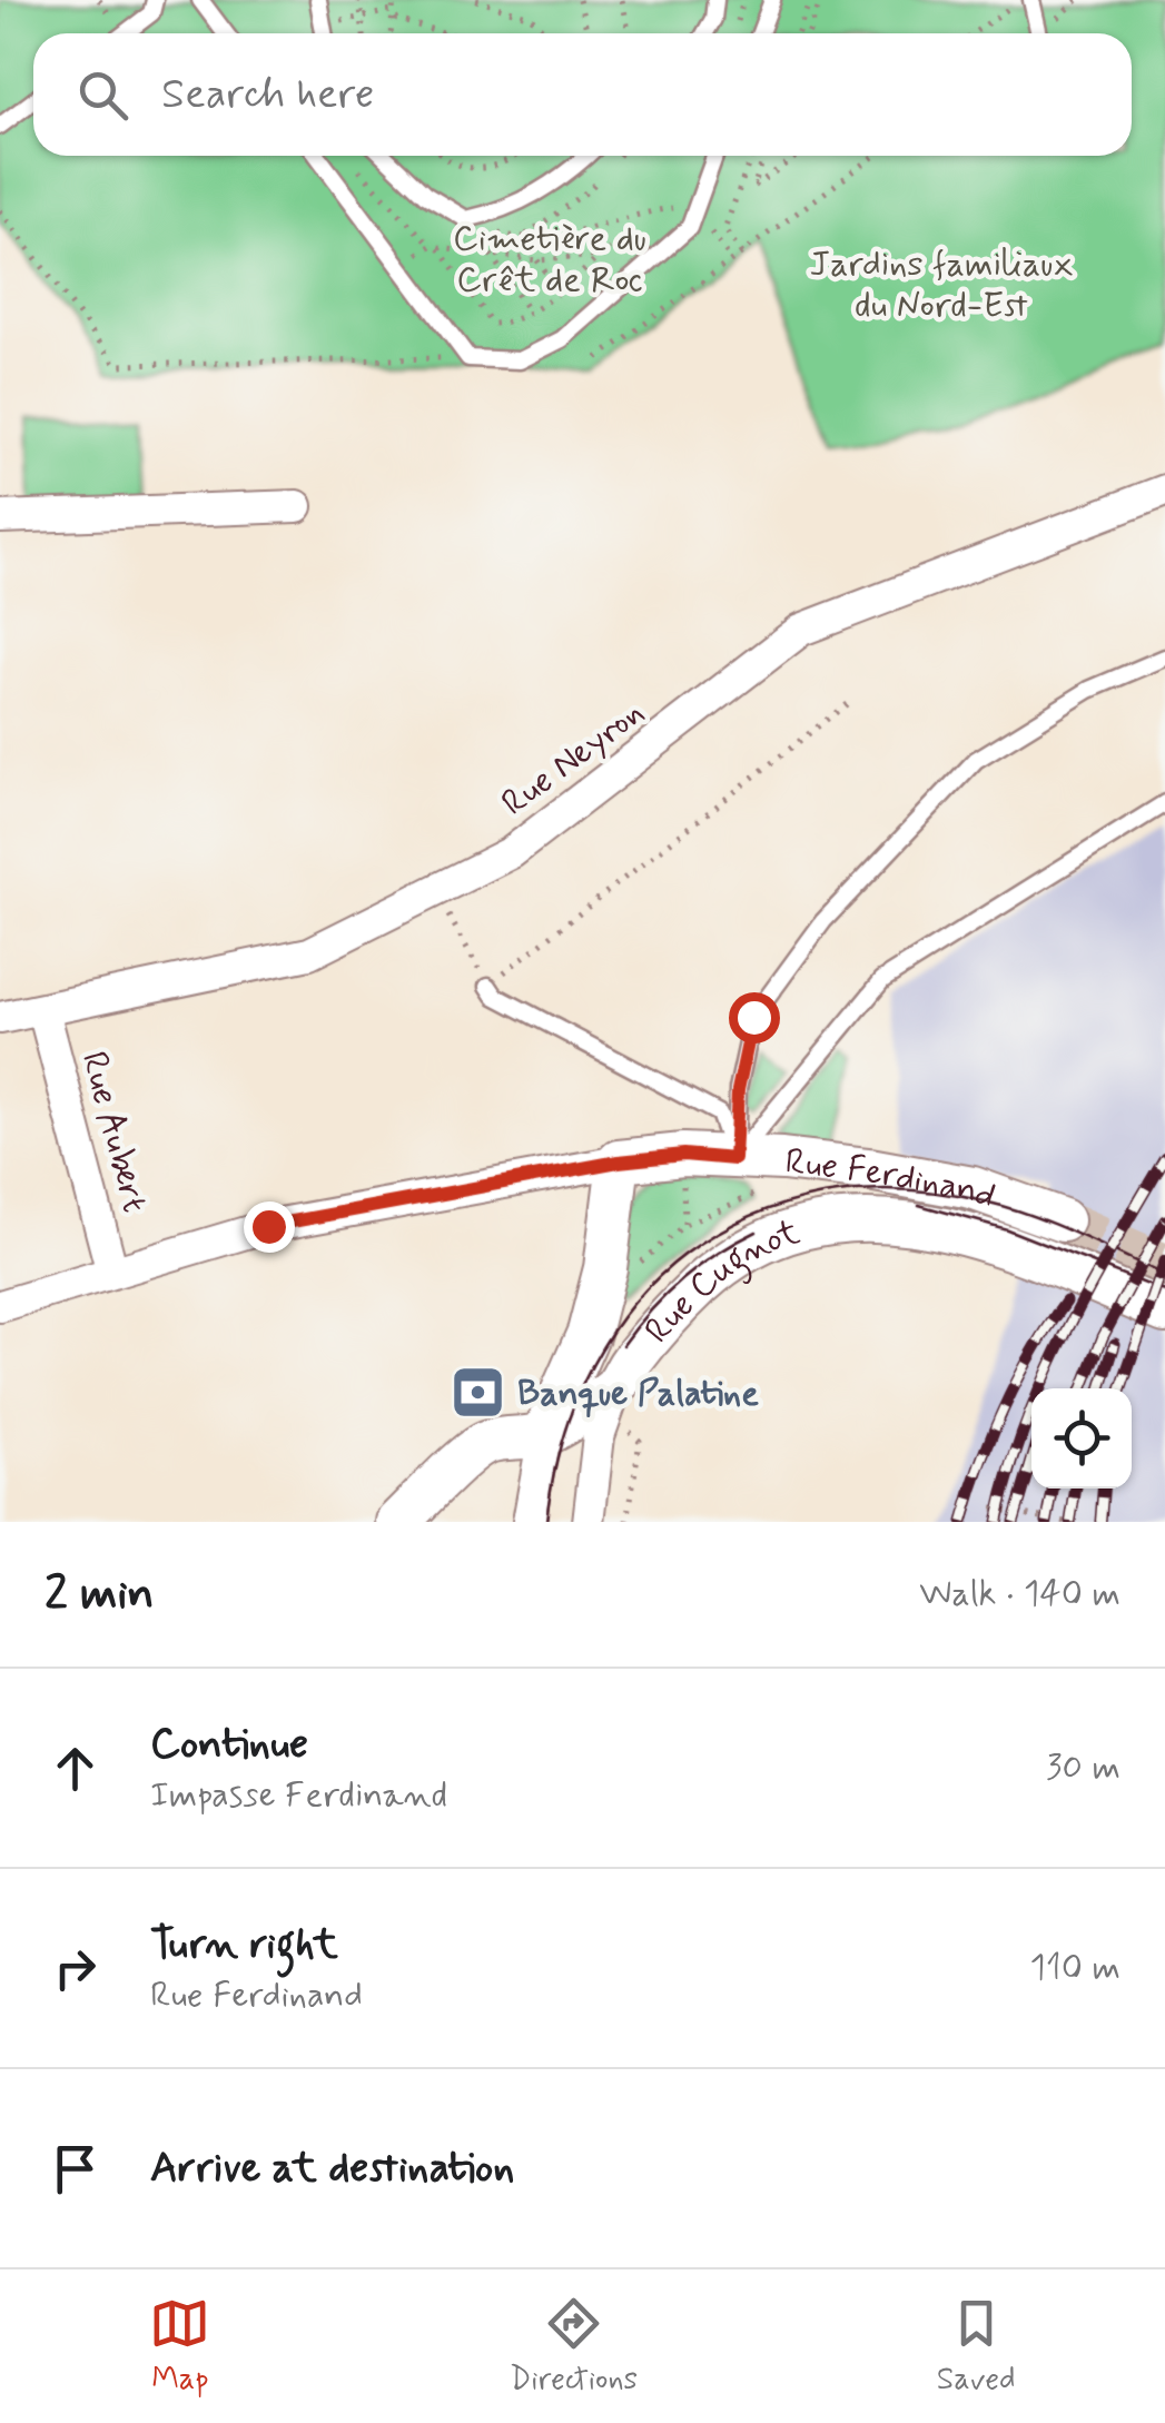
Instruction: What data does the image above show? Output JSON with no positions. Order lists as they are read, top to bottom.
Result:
{
  "streets": {
    "main road": ["Rue Ferdinand", "Rue Cugnot"],
    "street": ["Rue Neyron", "Rue Aubert"]
  },
  "crossings": [
    ["Rue Neyron", "Rue Aubert"],
    ["Rue Aubert", "Rue Ferdinand"]
  ],
  "parks": ["Cimetière du Crêt de Roc", "Jardins familiaux du Nord-Est"],
  "places": {
    "bank": ["Banque Palatine"]
  },
  "page": {
    "search": "Search here",
    "heading": ["2 min", "Walk · 140 m"],
    "list": [
      ["Continue", "Impasse Ferdinand", "30 m"],
      ["Turn right", "Rue Ferdinand", "110 m"],
      "Arrive at destination"
    ],
    "nav": ["Map", "Directions", "Saved"]
  }
}
